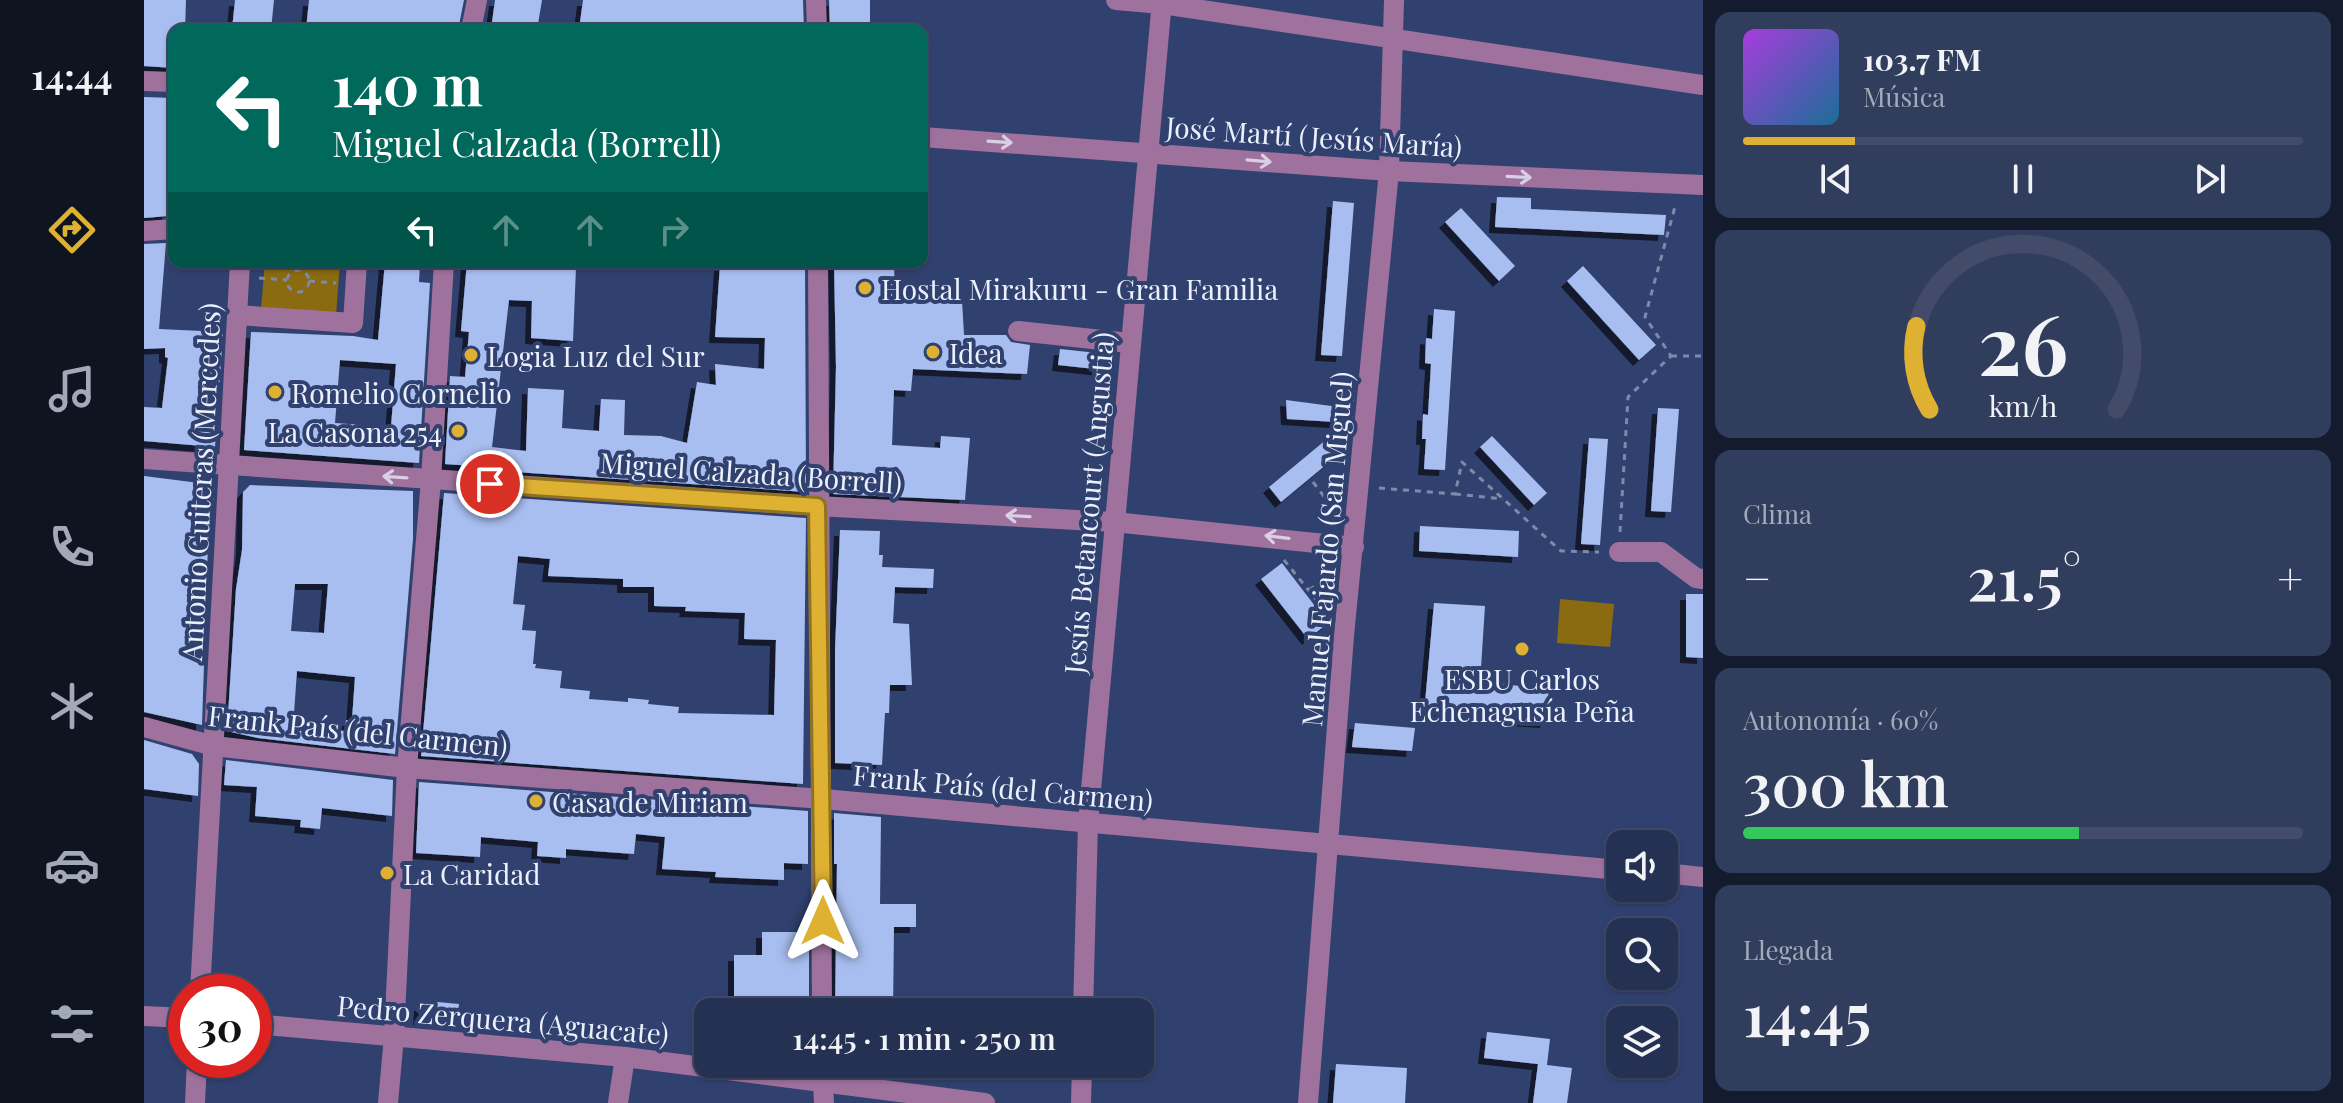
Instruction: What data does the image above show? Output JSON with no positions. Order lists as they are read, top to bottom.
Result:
{
  "streets": {
    "street": [
      "José Martí (Jesús María)",
      "Miguel Calzada (Borrell)",
      "Antonio Guiteras (Mercedes)",
      "Jesús Betancourt (Angustia)",
      "Manuel Fajardo (San Miguel)",
      "Frank País (del Carmen)",
      "Pedro Zerquera (Aguacate)"
    ]
  },
  "crossings": [
    ["José Martí (Jesús María)", "Jesús Betancourt (Angustia)"],
    ["José Martí (Jesús María)", "Manuel Fajardo (San Miguel)"],
    ["Miguel Calzada (Borrell)", "Antonio Guiteras (Mercedes)"],
    ["Miguel Calzada (Borrell)", "Jesús Betancourt (Angustia)"],
    ["Miguel Calzada (Borrell)", "Manuel Fajardo (San Miguel)"],
    ["Antonio Guiteras (Mercedes)", "Frank País (del Carmen)"],
    ["Jesús Betancourt (Angustia)", "Frank País (del Carmen)"],
    ["Manuel Fajardo (San Miguel)", "Frank País (del Carmen)"]
  ],
  "one_way": ["Miguel Calzada (Borrell)"],
  "places": [
    "Hostal Mirakuru - Gran Familia",
    "Idea",
    "Logia Luz del Sur",
    "Romelio Cornelio",
    "La Casona 254",
    "ESBU Carlos Echenagusía Peña",
    "Casa de Miriam",
    "La Caridad"
  ],
  "page": {
    "tabs": "14:44",
    "turn": ["140 m", "Miguel Calzada (Borrell)"],
    "song": ["103.7 FM", "Música"],
    "tile": [
      "Clima",
      ["Autonomía · 60%", "300 km"],
      ["Llegada", "14:45"]
    ],
    "heat": ["−", "21.5°", "+"],
    "limit": "30",
    "trip": "14:45 · 1 min · 250 m",
    "gauge": ["26", "km/h"]
  }
}
